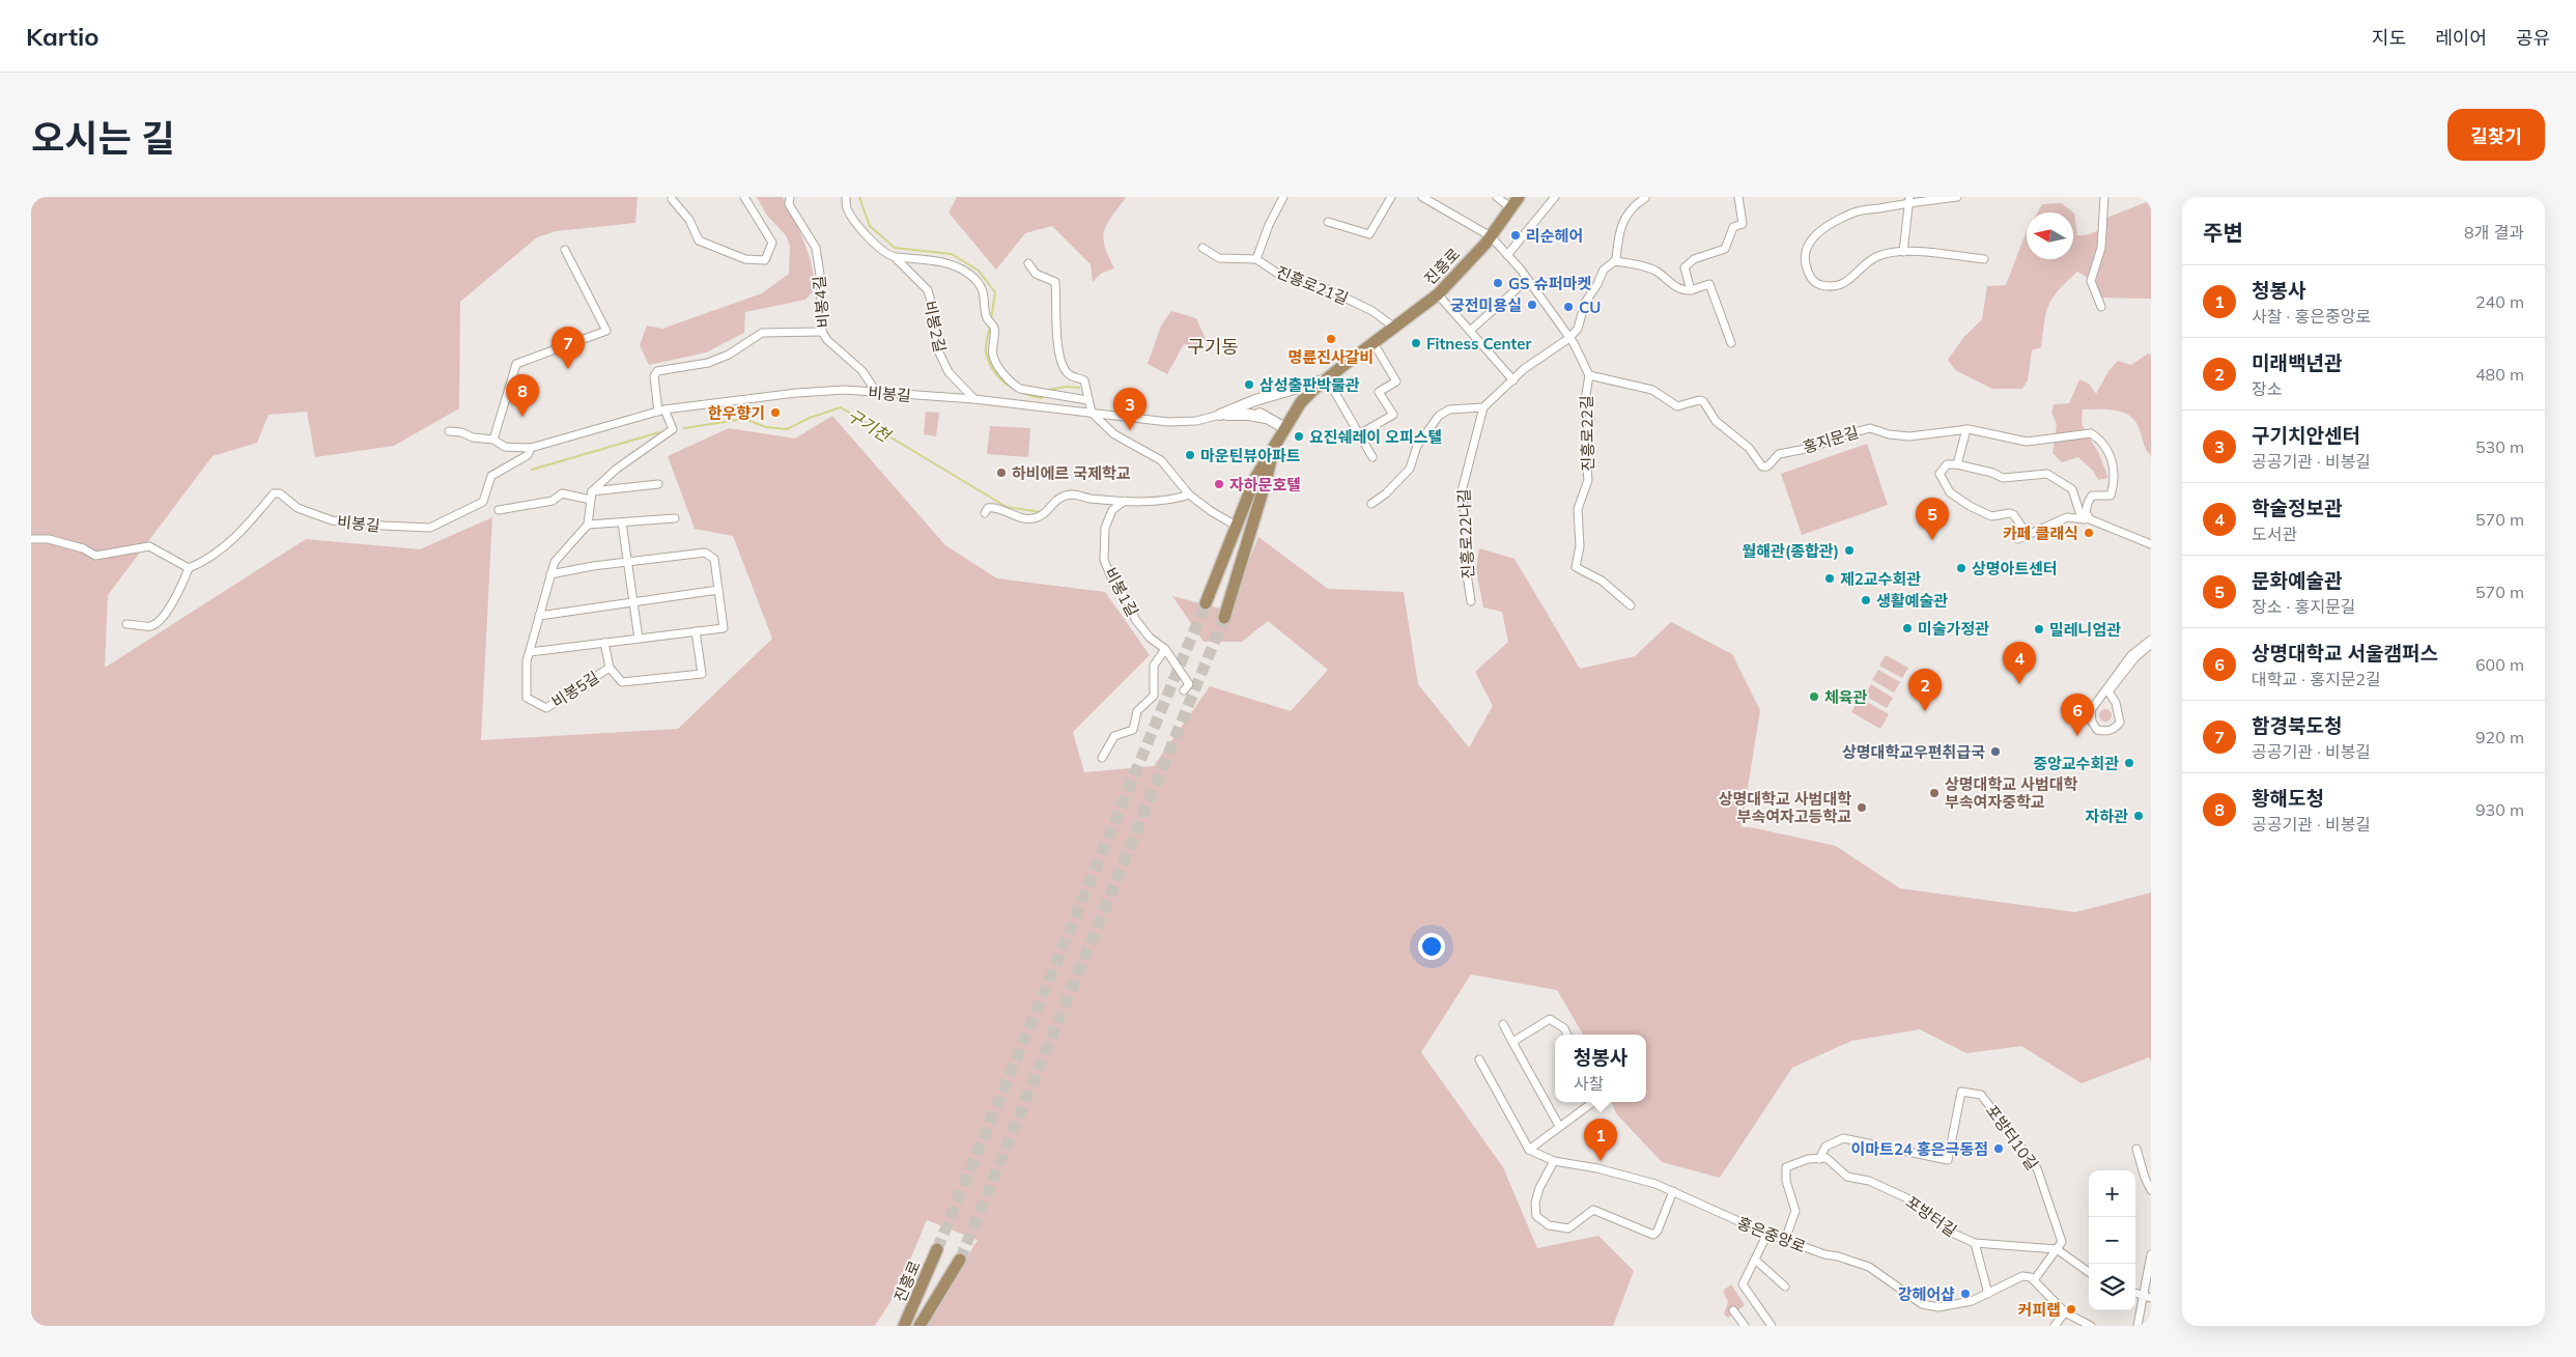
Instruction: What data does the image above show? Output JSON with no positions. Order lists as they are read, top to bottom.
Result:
{
  "streets": {
    "main road": ["진흥로"],
    "street": [
      "진흥로21길",
      "비봉4길",
      "비봉2길",
      "비봉길",
      "진흥로22길",
      "홍지문길",
      "진흥로22나길",
      "비봉1길",
      "비봉5길",
      "포방터10길",
      "포방터길",
      "홍은중앙로"
    ]
  },
  "crossings": [
    ["진흥로", "진흥로21길"],
    ["진흥로", "진흥로22길"],
    ["비봉4길", "비봉길"],
    ["비봉2길", "비봉길"],
    ["진흥로22길", "홍지문길"],
    ["포방터10길", "포방터길"]
  ],
  "districts": ["구기동"],
  "water": ["구기천"],
  "places": [
    "리순헤어",
    "GS 슈퍼마켓",
    "궁전미용실",
    "CU",
    "명륜진사갈비",
    "Fitness Center",
    "삼성출판박물관",
    "한우향기",
    "요진쉐레이 오피스텔",
    "마운틴뷰아파트",
    "하비에르 국제학교",
    "자하문호텔",
    "카페 클래식",
    "월해관(종합관)",
    "상명아트센터",
    "제2교수회관",
    "생활예술관",
    "미술가정관",
    "밀레니엄관",
    "체육관",
    "상명대학교우편취급국",
    "중앙교수회관",
    "상명대학교 사범대학 부속여자중학교",
    "상명대학교 사범대학 부속여자고등학교",
    "자하관",
    "이마트24 홍은극동점",
    "강헤어샵",
    "커피랩"
  ],
  "north": "left",
  "page": {
    "header": "Kartio",
    "nav": ["지도", "레이어", "공유"],
    "title": "오시는 길",
    "buttons": "길찾기",
    "heading": ["주변", "8개 결과"],
    "list": [
      {
        "mark": "1",
        "name": "청봉사",
        "note": "사찰 · 홍은중앙로",
        "value": "240 m"
      },
      {
        "mark": "2",
        "name": "미래백년관",
        "note": "장소",
        "value": "480 m"
      },
      {
        "mark": "3",
        "name": "구기치안센터",
        "note": "공공기관 · 비봉길",
        "value": "530 m"
      },
      {
        "mark": "4",
        "name": "학술정보관",
        "note": "도서관",
        "value": "570 m"
      },
      {
        "mark": "5",
        "name": "문화예술관",
        "note": "장소 · 홍지문길",
        "value": "570 m"
      },
      {
        "mark": "6",
        "name": "상명대학교 서울캠퍼스",
        "note": "대학교 · 홍지문2길",
        "value": "600 m"
      },
      {
        "mark": "7",
        "name": "함경북도청",
        "note": "공공기관 · 비봉길",
        "value": "920 m"
      },
      {
        "mark": "8",
        "name": "황해도청",
        "note": "공공기관 · 비봉길",
        "value": "930 m"
      }
    ],
    "pins": [
      "7",
      "8",
      "3",
      "5",
      "4",
      "2",
      "6",
      "1"
    ],
    "popup": ["청봉사", "사찰"],
    "map_buttons": ["+", "−"]
  }
}
